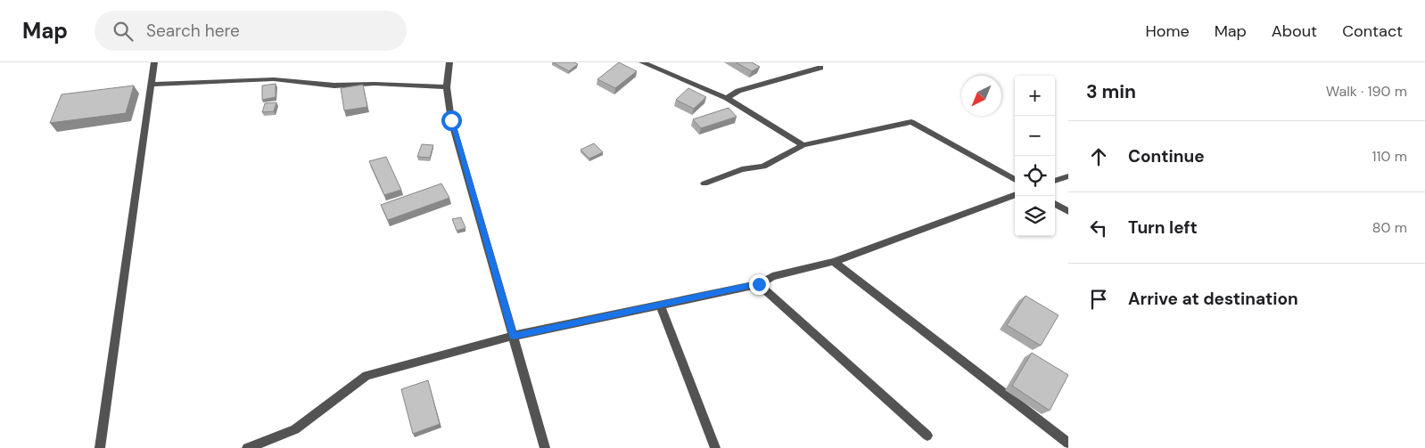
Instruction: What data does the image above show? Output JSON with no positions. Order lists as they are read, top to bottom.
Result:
{
  "north": "bottom left",
  "page": {
    "header": "Map",
    "search": "Search here",
    "nav": [
      "Home",
      "Map",
      "About",
      "Contact"
    ],
    "heading": ["3 min", "Walk · 190 m"],
    "map_buttons": ["+", "−"],
    "list": [
      ["Continue", "110 m"],
      ["Turn left", "80 m"],
      "Arrive at destination"
    ]
  }
}
